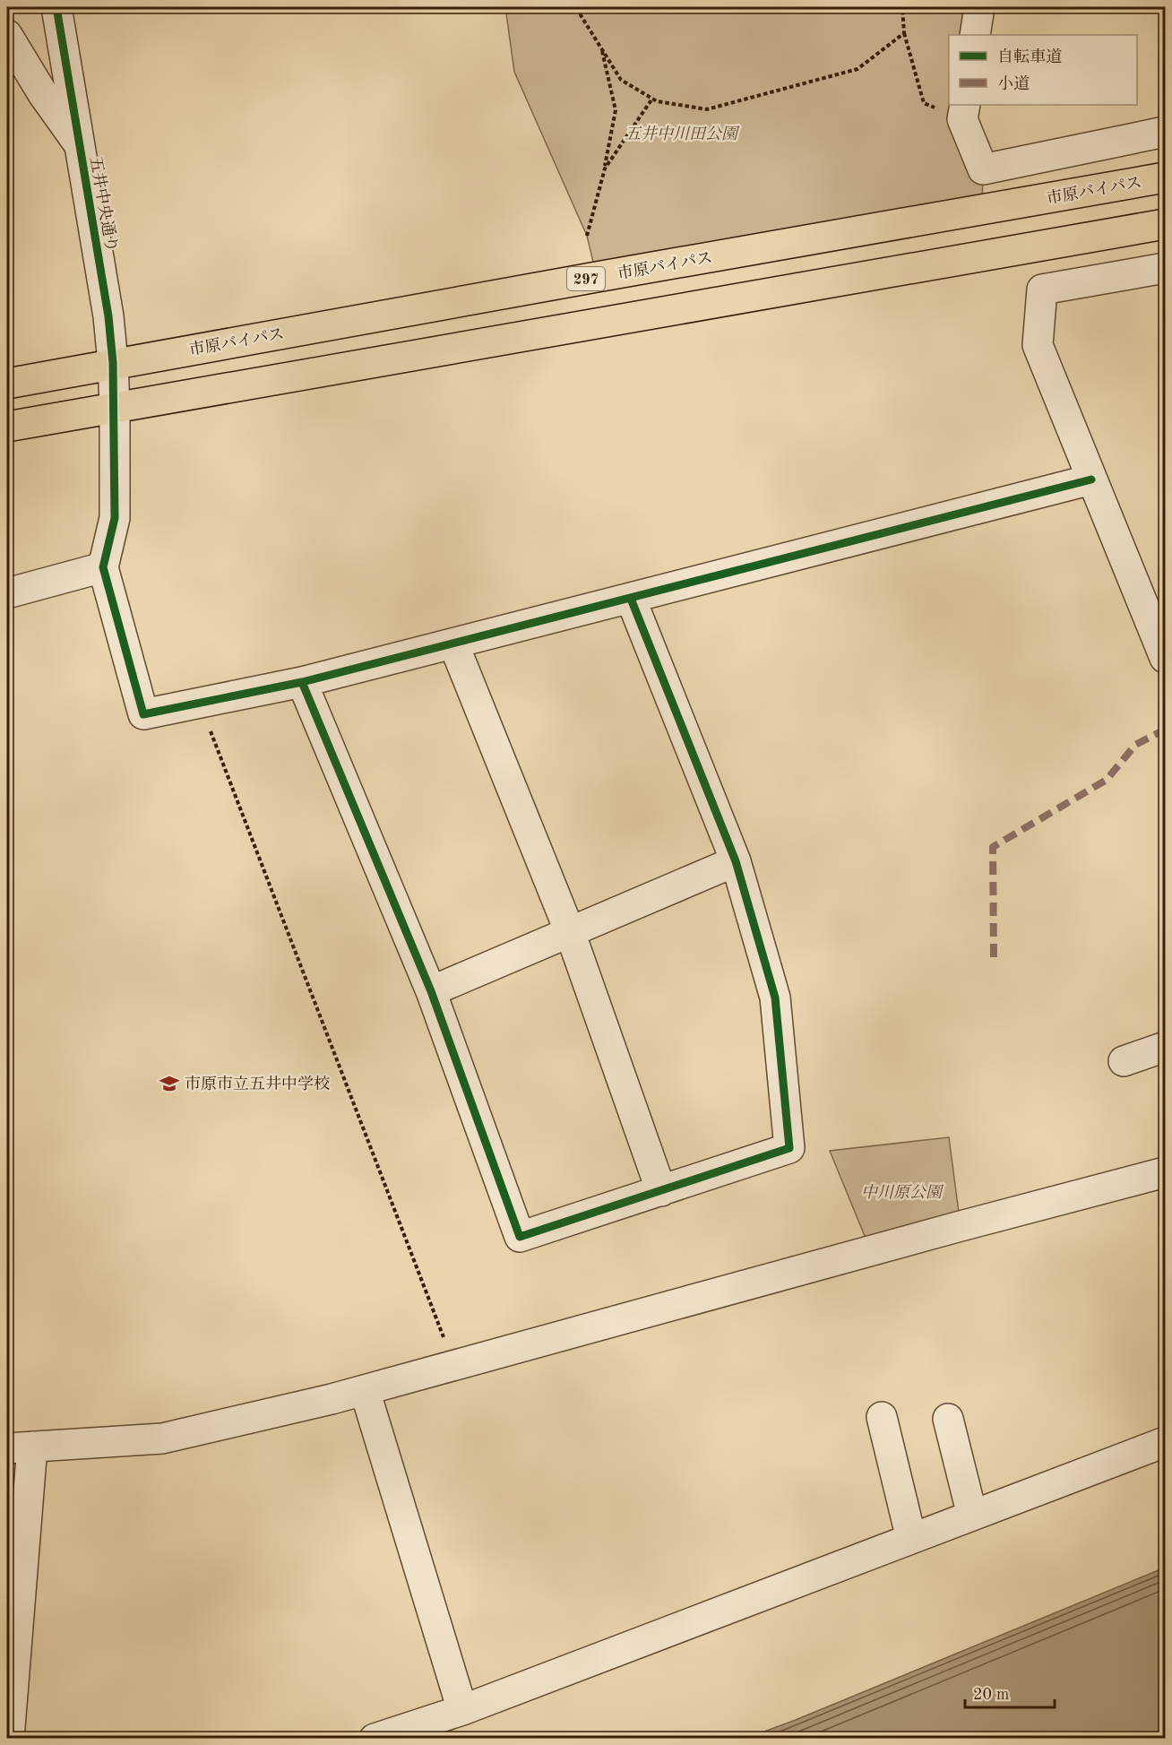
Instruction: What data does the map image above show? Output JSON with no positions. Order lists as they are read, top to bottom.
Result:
{
  "streets": {
    "highway": ["市原バイパス", "297"],
    "street": ["五井中央通り"]
  },
  "crossings": [
    ["市原バイパス", "五井中央通り"]
  ],
  "parks": ["五井中川田公園", "中川原公園"],
  "places": {
    "school or university": ["市原市立五井中学校"]
  },
  "legend": ["自転車道", "小道"],
  "scale_bar": "20 m"
}
